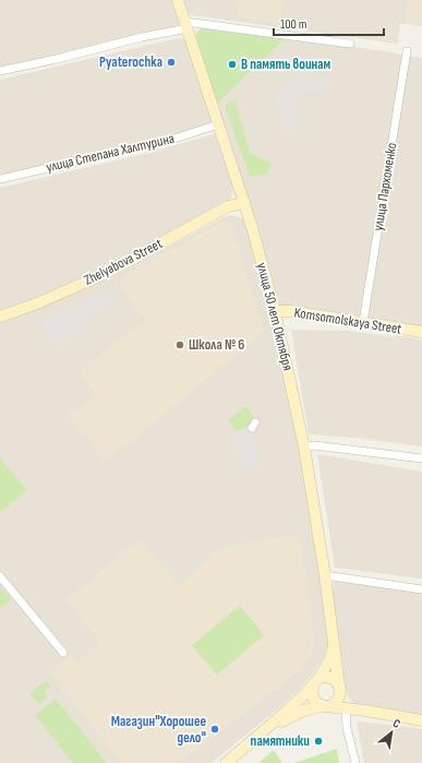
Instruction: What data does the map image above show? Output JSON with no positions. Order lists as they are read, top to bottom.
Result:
{
  "streets": {
    "main road": ["Zhelyabova Street", "улица 50 лет Октября", "Komsomolskaya Street"],
    "street": ["улица Степана Халтурина", "улица Пархоменко"]
  },
  "crossings": [
    ["улица Степана Халтурина", "улица 50 лет Октября"],
    ["улица Пархоменко", "Komsomolskaya Street"],
    ["Zhelyabova Street", "улица 50 лет Октября"],
    ["улица 50 лет Октября", "Komsomolskaya Street"]
  ],
  "places": [
    "Pyaterochka",
    "В память воинам",
    "Школа № 6",
    "Магазин\"Хорошее дело\"",
    "памятники"
  ],
  "scale_bar": "100 m",
  "north": "top right"
}
